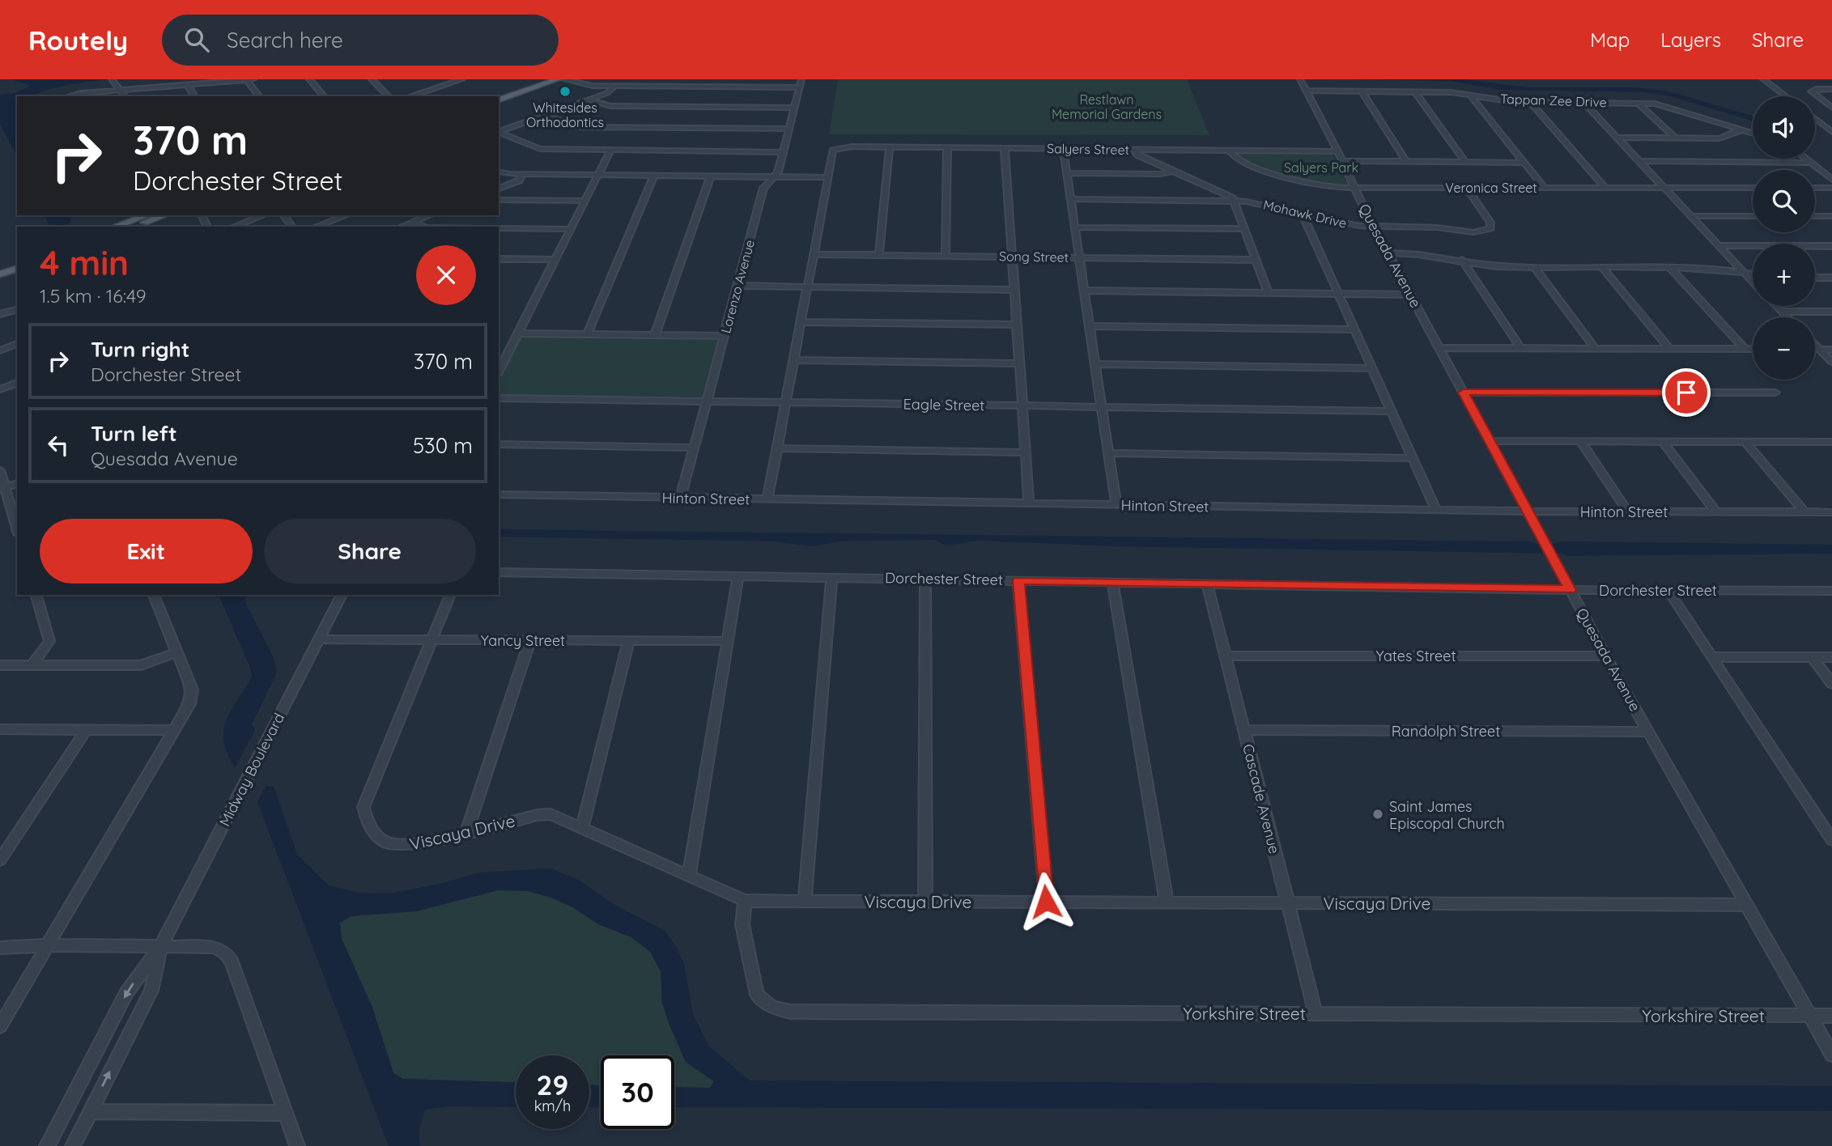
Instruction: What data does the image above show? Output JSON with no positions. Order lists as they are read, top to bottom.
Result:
{
  "streets": {
    "street": [
      "Tappan Zee Drive",
      "Salyers Street",
      "Veronica Street",
      "Mohawk Drive",
      "Quesada Avenue",
      "Song Street",
      "Lorenzo Avenue",
      "Eagle Street",
      "Hinton Street",
      "Dorchester Street",
      "Yancy Street",
      "Yates Street",
      "Randolph Street",
      "Midway Boulevard",
      "Cascade Avenue",
      "Viscaya Drive",
      "Yorkshire Street"
    ]
  },
  "crossings": [
    ["Tappan Zee Drive", "Quesada Avenue"],
    ["Salyers Street", "Veronica Street"],
    ["Salyers Street", "Quesada Avenue"],
    ["Veronica Street", "Mohawk Drive"],
    ["Veronica Street", "Quesada Avenue"],
    ["Mohawk Drive", "Quesada Avenue"],
    ["Quesada Avenue", "Hinton Street"],
    ["Quesada Avenue", "Dorchester Street"],
    ["Quesada Avenue", "Yates Street"],
    ["Quesada Avenue", "Randolph Street"],
    ["Quesada Avenue", "Viscaya Drive"],
    ["Quesada Avenue", "Yorkshire Street"],
    ["Lorenzo Avenue", "Eagle Street"],
    ["Lorenzo Avenue", "Hinton Street"],
    ["Dorchester Street", "Cascade Avenue"],
    ["Yancy Street", "Midway Boulevard"],
    ["Yancy Street", "Viscaya Drive"],
    ["Yates Street", "Cascade Avenue"],
    ["Randolph Street", "Cascade Avenue"],
    ["Cascade Avenue", "Viscaya Drive"],
    ["Cascade Avenue", "Yorkshire Street"],
    ["Viscaya Drive", "Yorkshire Street"]
  ],
  "parks": ["Restlawn Memorial Gardens", "Salyers Park"],
  "places": ["Whitesides Orthodontics", "Saint James Episcopal Church"],
  "page": {
    "header": "Routely",
    "search": "Search here",
    "nav": ["Map", "Layers", "Share"],
    "map_buttons": ["+", "−"],
    "turn": ["370 m", "Dorchester Street"],
    "heading": ["4 min", "1.5 km · 16:49"],
    "list": [
      {
        "name": "Turn right",
        "note": "Dorchester Street",
        "value": "370 m"
      },
      {
        "name": "Turn left",
        "note": "Quesada Avenue",
        "value": "530 m"
      }
    ],
    "buttons": ["Exit", "Share"],
    "speed": "29 km/h",
    "limit": "30"
  }
}
